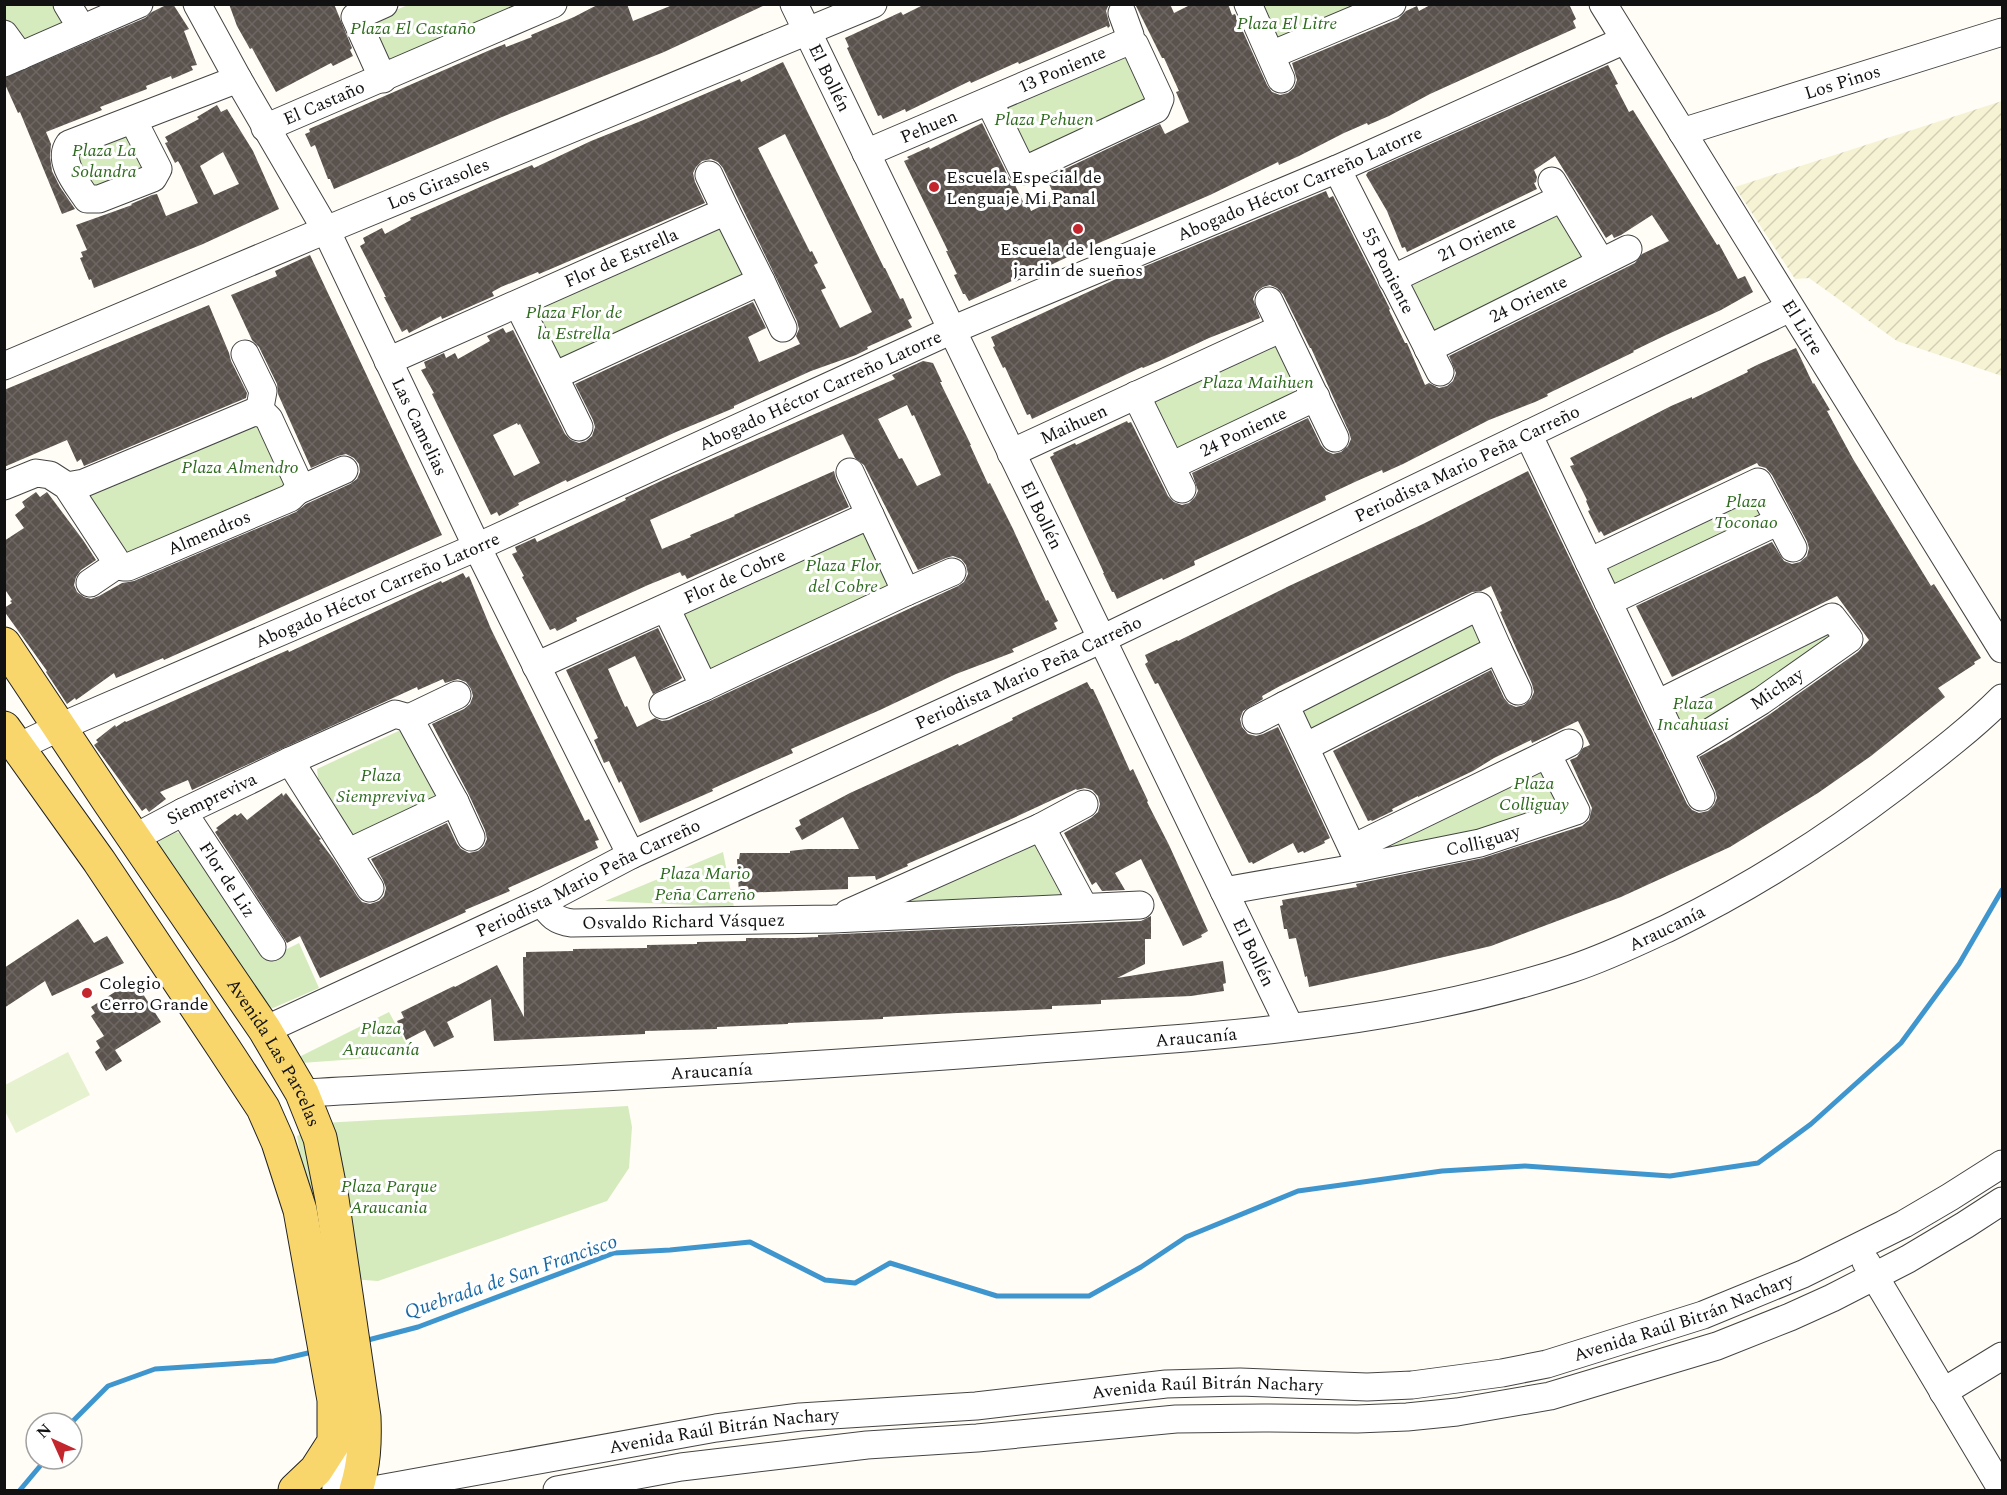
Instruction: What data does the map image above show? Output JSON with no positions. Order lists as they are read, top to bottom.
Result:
{
  "streets": {
    "main road": ["Avenida Las Parcelas"],
    "street": [
      "13 Poniente",
      "El Bollén",
      "Los Pinos",
      "El Castaño",
      "Pehuen",
      "Los Girasoles",
      "Abogado Héctor Carreño Latorre",
      "21 Oriente",
      "Flor de Estrella",
      "55 Poniente",
      "24 Oriente",
      "El Litre",
      "Maihuen",
      "Las Camelias",
      "24 Poniente",
      "Periodista Mario Peña Carreño",
      "Almendros",
      "Flor de Cobre",
      "Michay",
      "Siempreviva",
      "Colliguay",
      "Flor de Liz",
      "Osvaldo Richard Vásquez",
      "Araucanía",
      "Avenida Raúl Bitrán Nachary"
    ]
  },
  "crossings": [
    ["13 Poniente", "Pehuen"],
    ["El Bollén", "Pehuen"],
    ["El Bollén", "Los Girasoles"],
    ["El Bollén", "Abogado Héctor Carreño Latorre"],
    ["El Bollén", "Maihuen"],
    ["El Bollén", "Periodista Mario Peña Carreño"],
    ["El Bollén", "Colliguay"],
    ["El Bollén", "Araucanía"],
    ["Los Pinos", "El Litre"],
    ["El Castaño", "Las Camelias"],
    ["Los Girasoles", "Las Camelias"],
    ["Abogado Héctor Carreño Latorre", "55 Poniente"],
    ["Abogado Héctor Carreño Latorre", "El Litre"],
    ["Abogado Héctor Carreño Latorre", "Las Camelias"],
    ["Abogado Héctor Carreño Latorre", "Avenida Las Parcelas"],
    ["21 Oriente", "55 Poniente"],
    ["21 Oriente", "24 Oriente"],
    ["Flor de Estrella", "Las Camelias"],
    ["55 Poniente", "24 Oriente"],
    ["El Litre", "Periodista Mario Peña Carreño"],
    ["Maihuen", "24 Poniente"],
    ["Las Camelias", "Periodista Mario Peña Carreño"],
    ["Las Camelias", "Flor de Cobre"],
    ["Periodista Mario Peña Carreño", "Osvaldo Richard Vásquez"],
    ["Periodista Mario Peña Carreño", "Avenida Las Parcelas"],
    ["Siempreviva", "Flor de Liz"],
    ["Siempreviva", "Avenida Las Parcelas"],
    ["Araucanía", "Avenida Las Parcelas"]
  ],
  "water": ["Quebrada de San Francisco"],
  "parks": [
    "Plaza El Litre",
    "Plaza El Castaño",
    "Plaza Pehuen",
    "Plaza La Solandra",
    "Plaza Flor de la Estrella",
    "Plaza Maihuen",
    "Plaza Almendro",
    "Plaza Toconao",
    "Plaza Flor del Cobre",
    "Plaza Incahuasi",
    "Plaza Siempreviva",
    "Plaza Colliguay",
    "Plaza Mario Peña Carreño",
    "Plaza Araucanía",
    "Plaza Parque Araucania"
  ],
  "places": ["Escuela Especial de Lenguaje Mi Panal", "Escuela de lenguaje jardin de sueños", "Colegio Cerro Grande"],
  "north": "top left"
}
